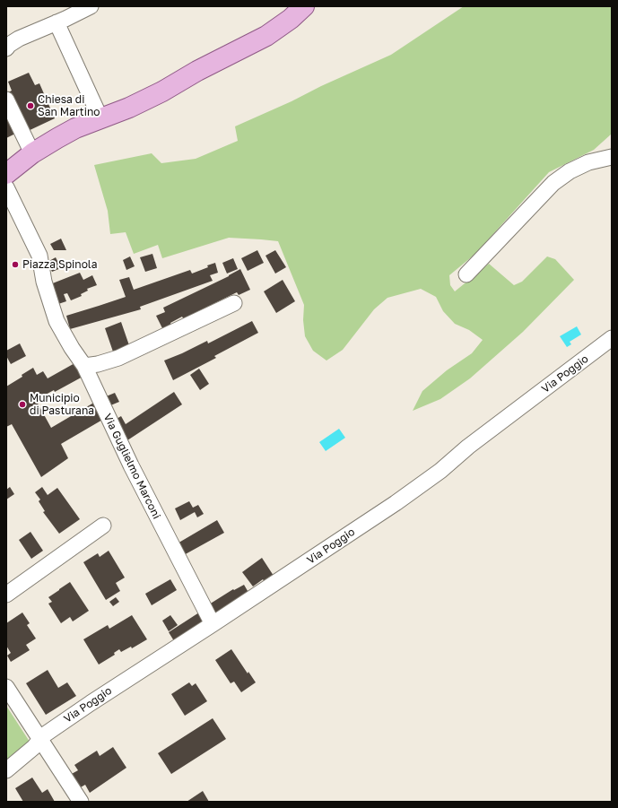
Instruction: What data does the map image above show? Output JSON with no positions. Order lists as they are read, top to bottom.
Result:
{
  "streets": {
    "street": ["Via Poggio", "Via Guglielmo Marconi"]
  },
  "crossings": [
    ["Via Poggio", "Via Guglielmo Marconi"]
  ],
  "places": ["Chiesa di San Martino", "Piazza Spinola", "Municipio di Pasturana"]
}
